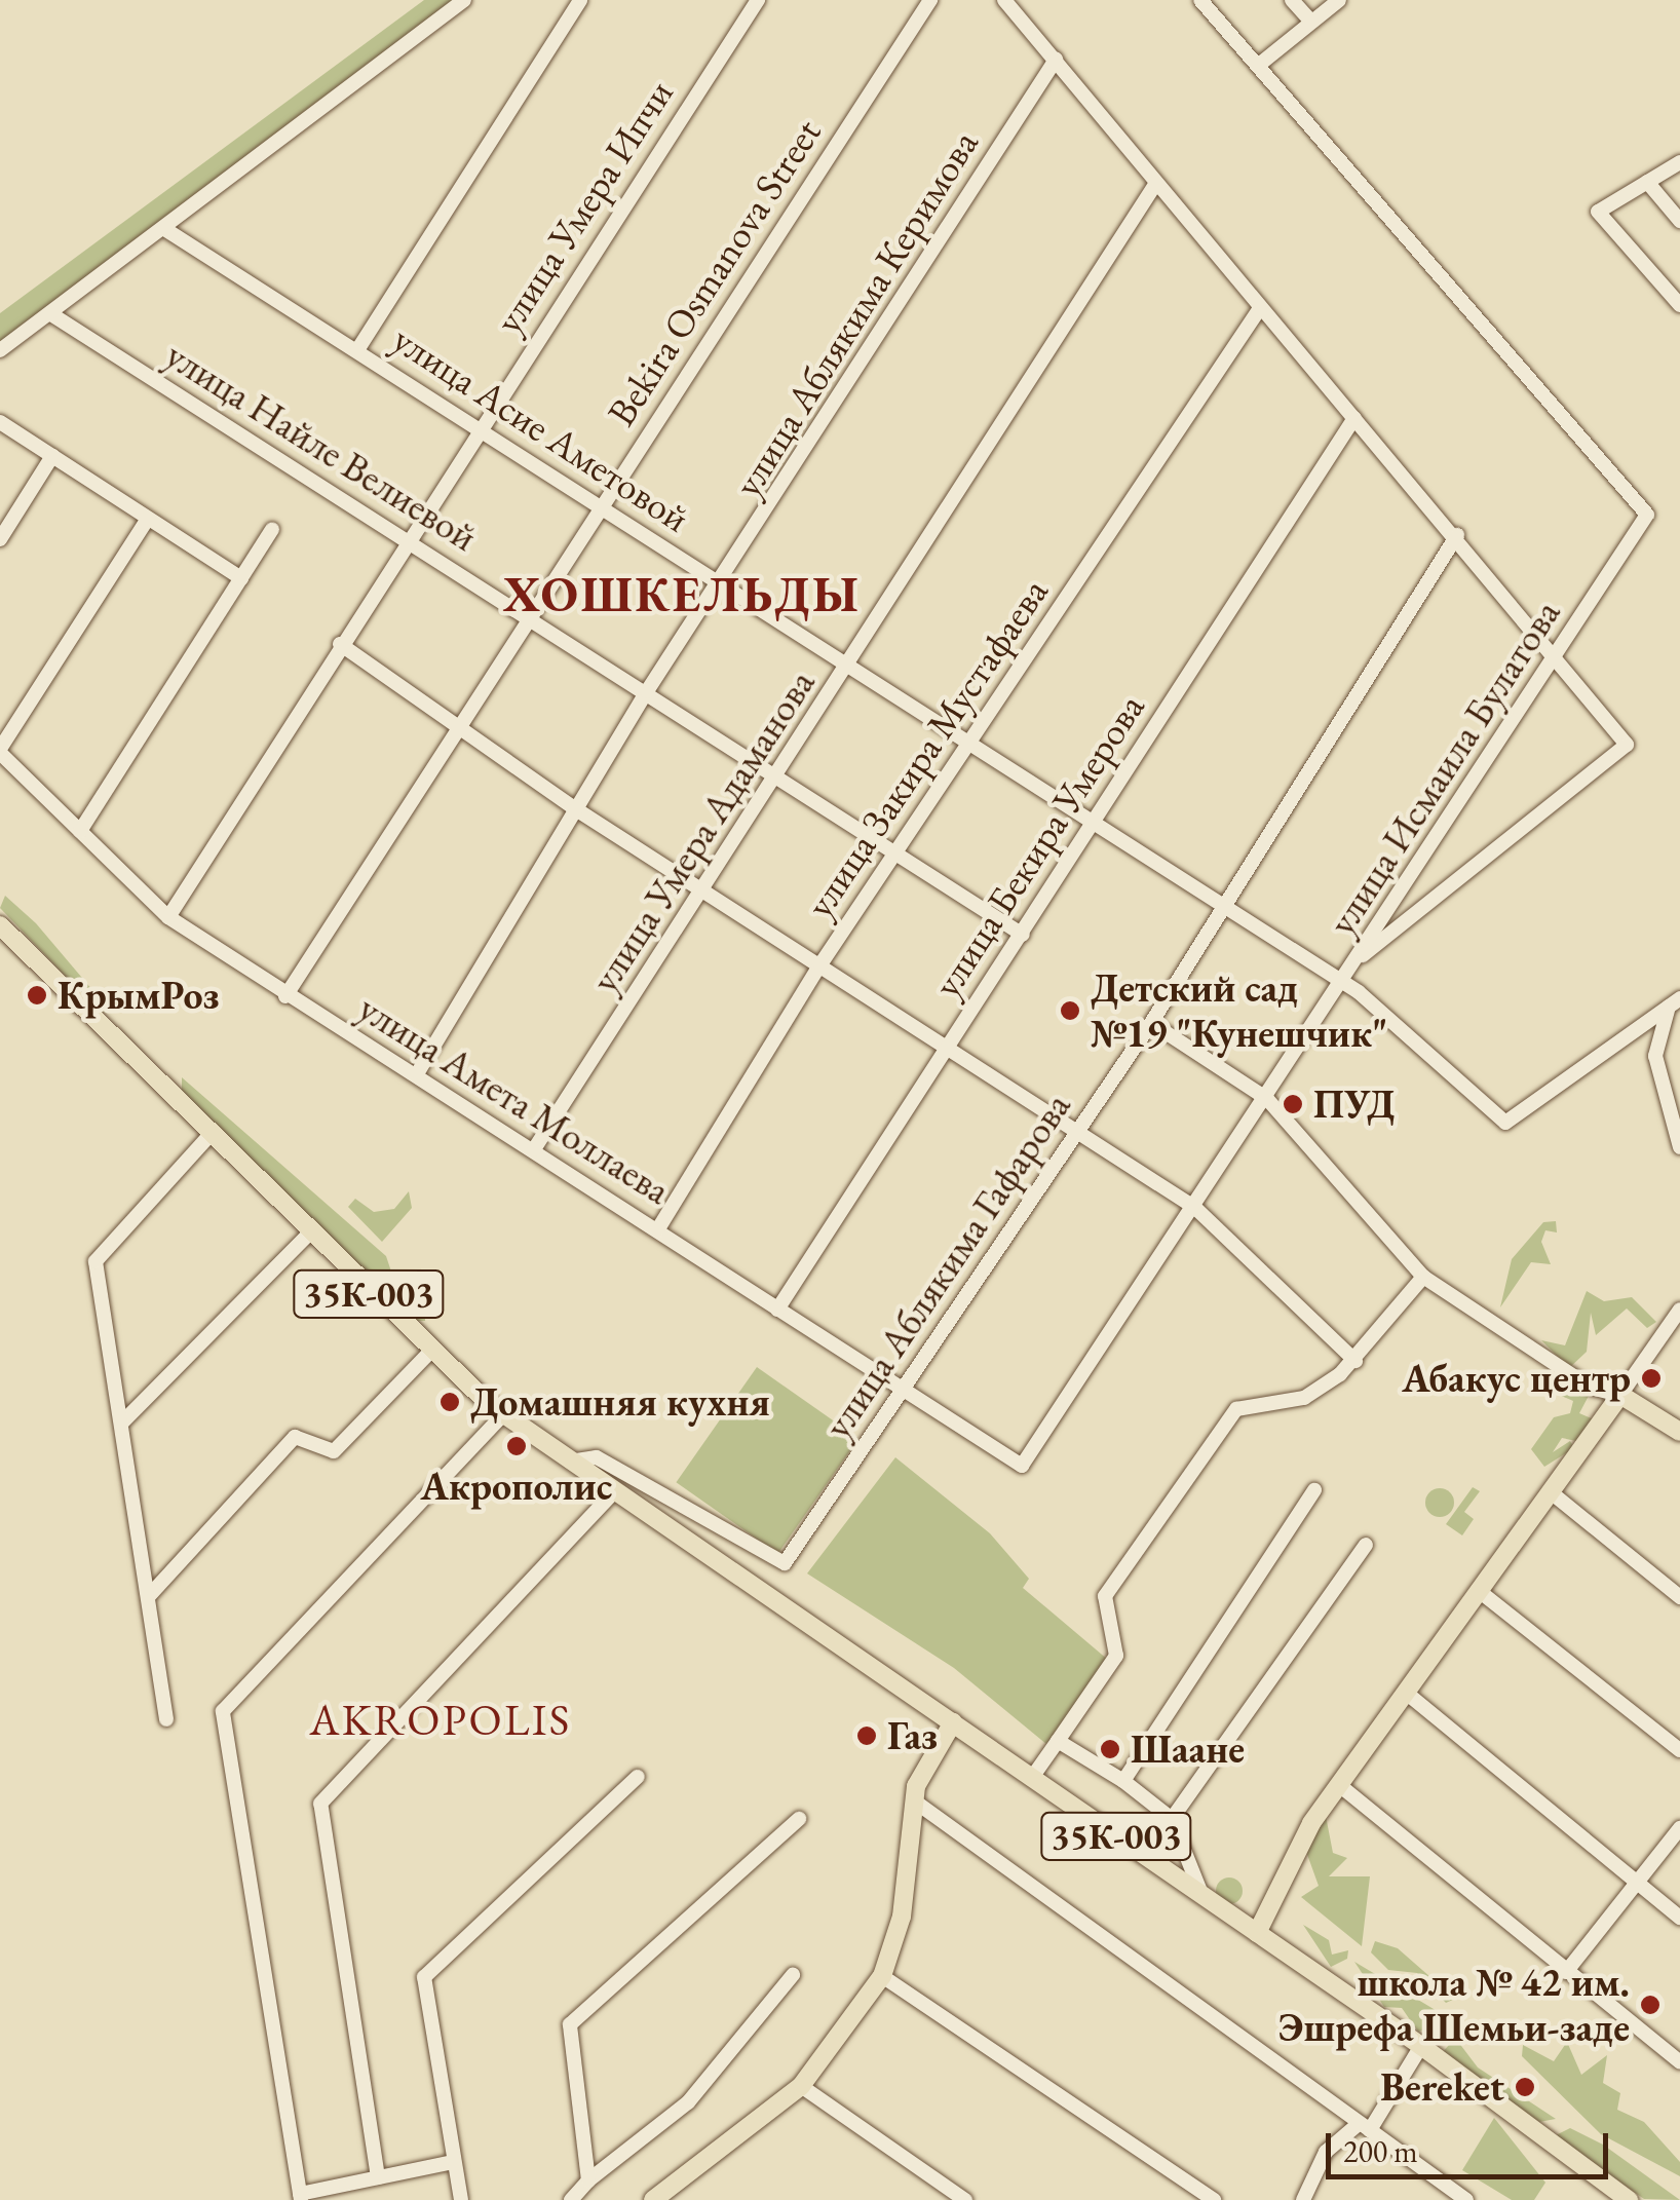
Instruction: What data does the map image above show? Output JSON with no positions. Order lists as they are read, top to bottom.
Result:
{
  "streets": {
    "main road": ["35К-003"],
    "street": [
      "улица Умера Ипчи",
      "Bekira Osmanova Street",
      "улица Аблякима Керимова",
      "улица Асие Аметовой",
      "улица Найле Велиевой",
      "улица Закира Мустафаева",
      "улица Исмаила Булатова",
      "улица Умера Адаманова",
      "улица Бекира Умерова",
      "улица Амета Моллаева",
      "улица Аблякима Гафарова"
    ]
  },
  "crossings": [
    ["улица Умера Ипчи", "улица Асие Аметовой"],
    ["улица Умера Ипчи", "улица Найле Велиевой"],
    ["улица Умера Ипчи", "улица Амета Моллаева"],
    ["Bekira Osmanova Street", "улица Асие Аметовой"],
    ["Bekira Osmanova Street", "улица Найле Велиевой"],
    ["Bekira Osmanova Street", "улица Амета Моллаева"],
    ["улица Аблякима Керимова", "улица Асие Аметовой"],
    ["улица Аблякима Керимова", "улица Найле Велиевой"],
    ["улица Аблякима Керимова", "улица Амета Моллаева"],
    ["улица Асие Аметовой", "улица Закира Мустафаева"],
    ["улица Асие Аметовой", "улица Исмаила Булатова"],
    ["улица Асие Аметовой", "улица Умера Адаманова"],
    ["улица Асие Аметовой", "улица Бекира Умерова"],
    ["улица Асие Аметовой", "улица Аблякима Гафарова"],
    ["улица Найле Велиевой", "улица Закира Мустафаева"],
    ["улица Найле Велиевой", "улица Умера Адаманова"],
    ["улица Найле Велиевой", "улица Бекира Умерова"],
    ["улица Закира Мустафаева", "улица Амета Моллаева"],
    ["улица Исмаила Булатова", "улица Амета Моллаева"],
    ["улица Умера Адаманова", "улица Амета Моллаева"],
    ["улица Бекира Умерова", "улица Амета Моллаева"],
    ["улица Амета Моллаева", "улица Аблякима Гафарова"],
    ["улица Аблякима Гафарова", "35К-003"]
  ],
  "districts": ["ХОШКЕЛЬДЫ", "AKROPOLIS"],
  "places": [
    "КрымРоз",
    "Детский сад №19 \"Кунешчик\"",
    "ПУД",
    "Абакус центр",
    "Домашняя кухня",
    "Акрополис",
    "Газ",
    "Шаане",
    "школа № 42 им. Эшрефа Шемьи-заде",
    "Bereket"
  ],
  "scale_bar": "200 m"
}
